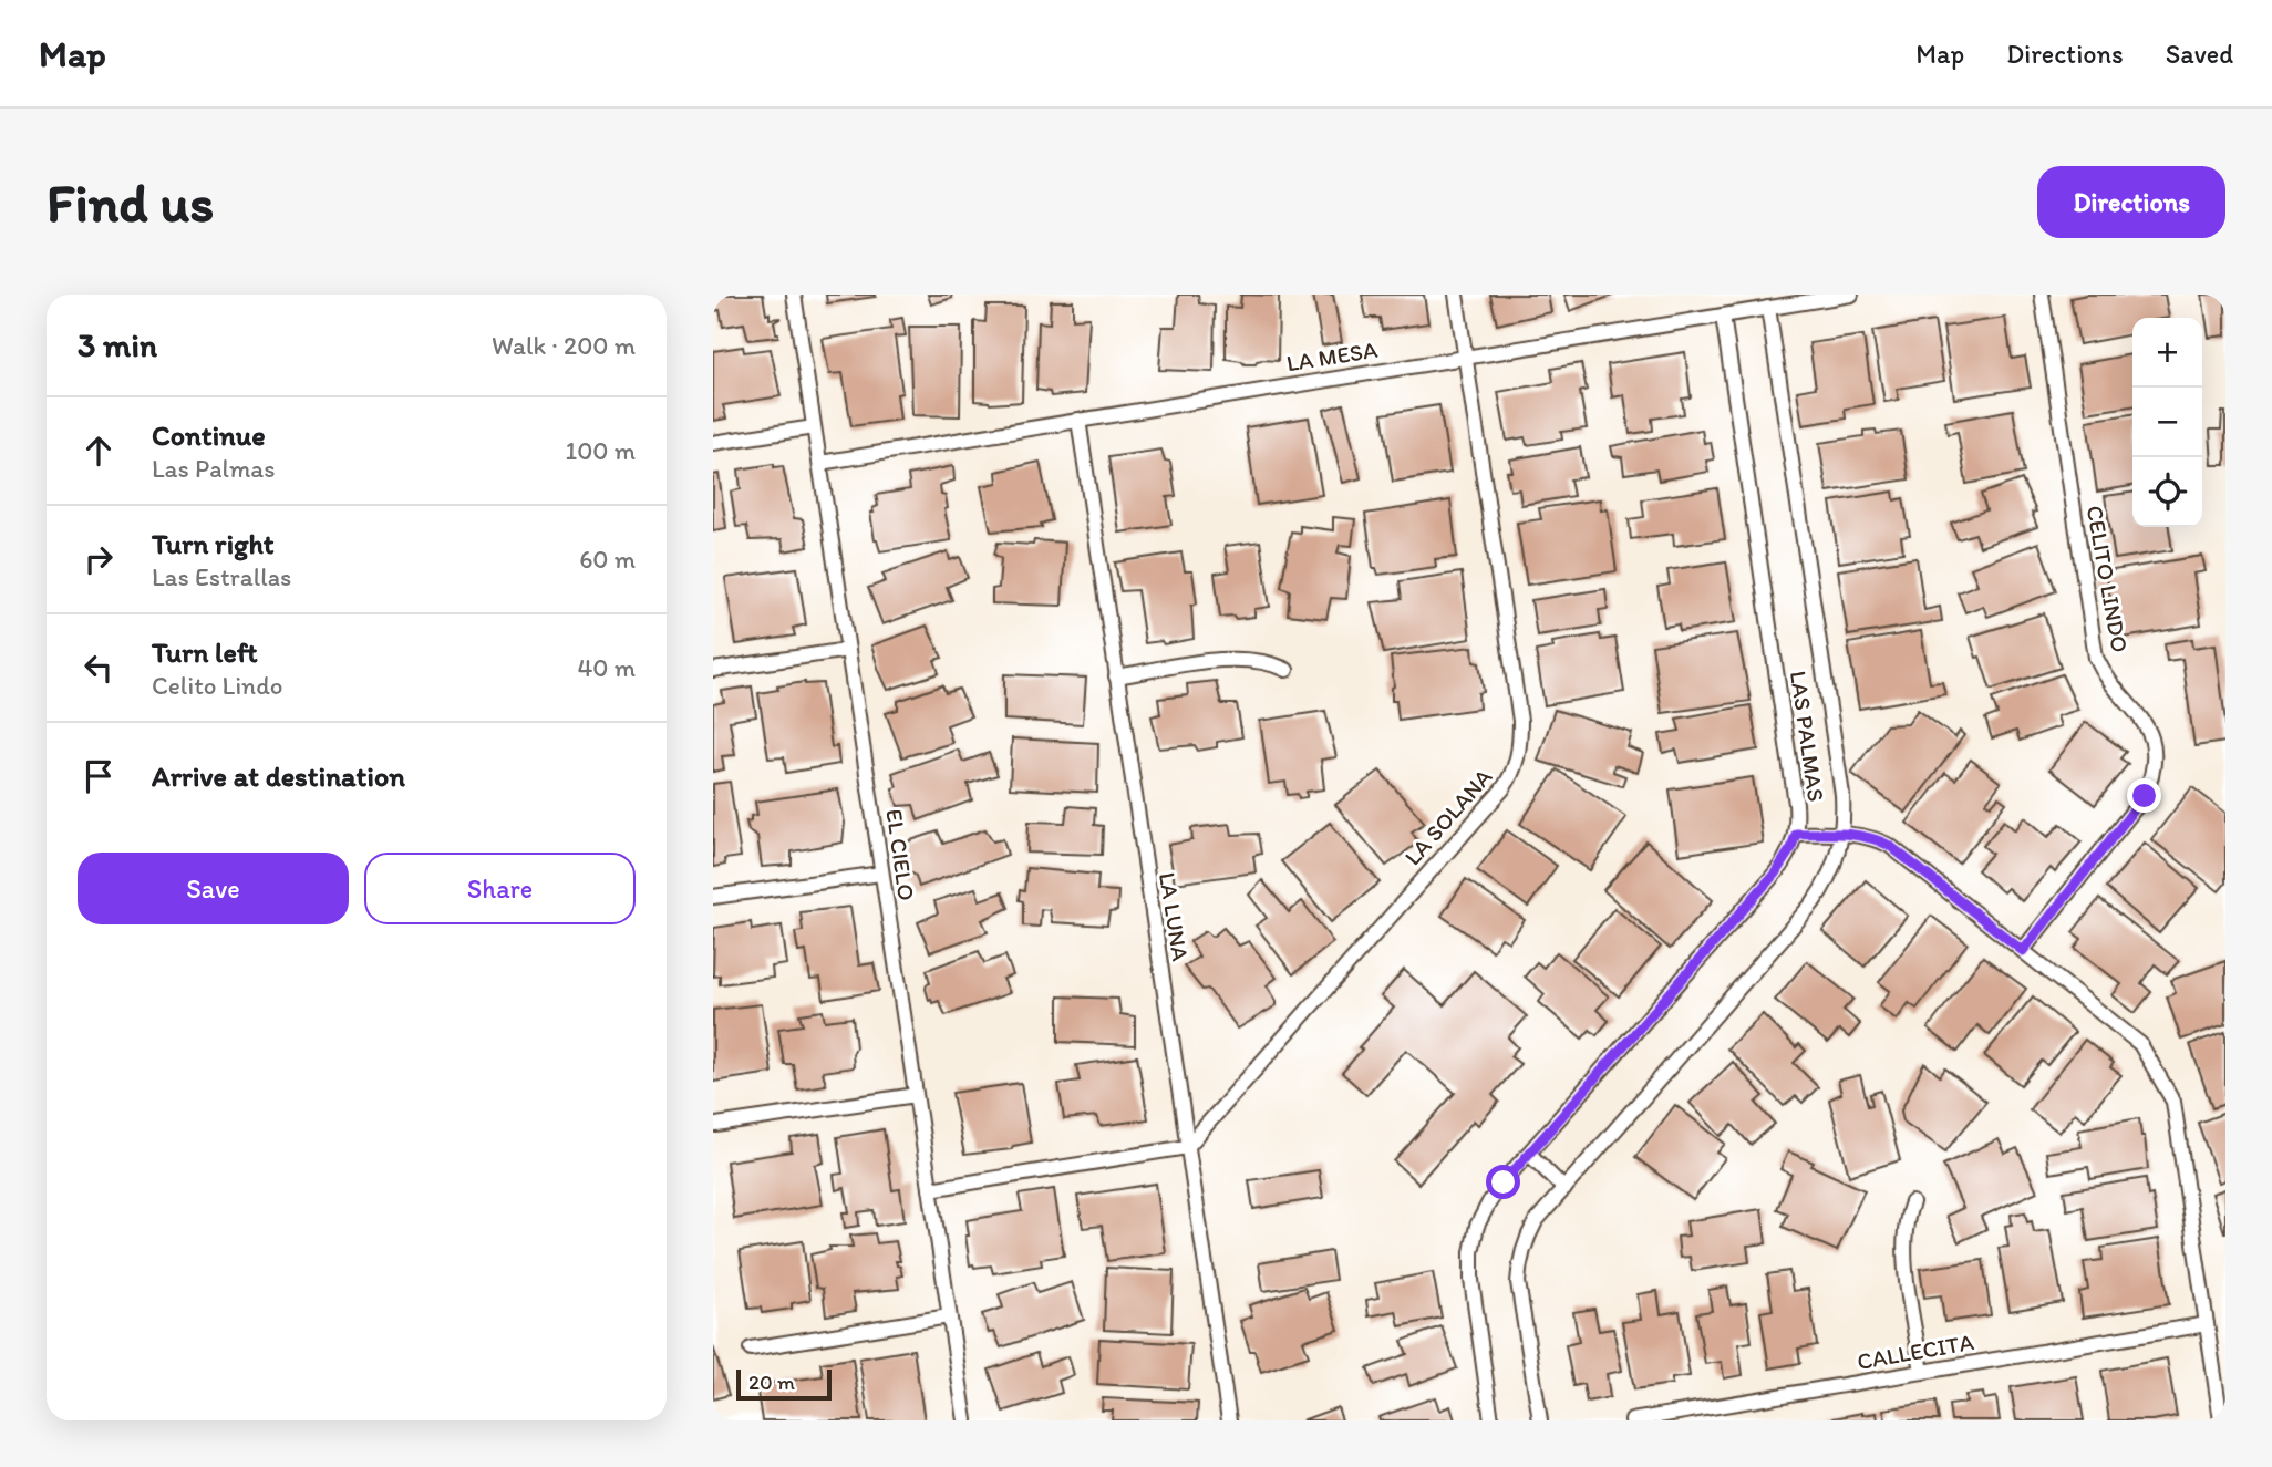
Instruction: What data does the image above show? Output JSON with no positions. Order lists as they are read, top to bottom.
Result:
{
  "streets": {
    "lane": [
      "LA MESA",
      "CELITO LINDO",
      "LAS PALMAS",
      "LA SOLANA",
      "EL CIELO",
      "LA LUNA",
      "CALLECITA"
    ]
  },
  "crossings": [
    ["LA MESA", "LAS PALMAS"],
    ["LA MESA", "LA SOLANA"],
    ["LA MESA", "EL CIELO"],
    ["LA MESA", "LA LUNA"],
    ["LA SOLANA", "LA LUNA"]
  ],
  "scale_bar": "20 m",
  "page": {
    "header": "Map",
    "nav": ["Map", "Directions", "Saved"],
    "buttons": [
      "Directions",
      ["Save", "Share"]
    ],
    "title": "Find us",
    "heading": ["3 min", "Walk · 200 m"],
    "map_buttons": ["+", "−"],
    "list": [
      ["Continue", "Las Palmas", "100 m"],
      ["Turn right", "Las Estrallas", "60 m"],
      ["Turn left", "Celito Lindo", "40 m"],
      "Arrive at destination"
    ],
    "scale": "20 m"
  }
}
